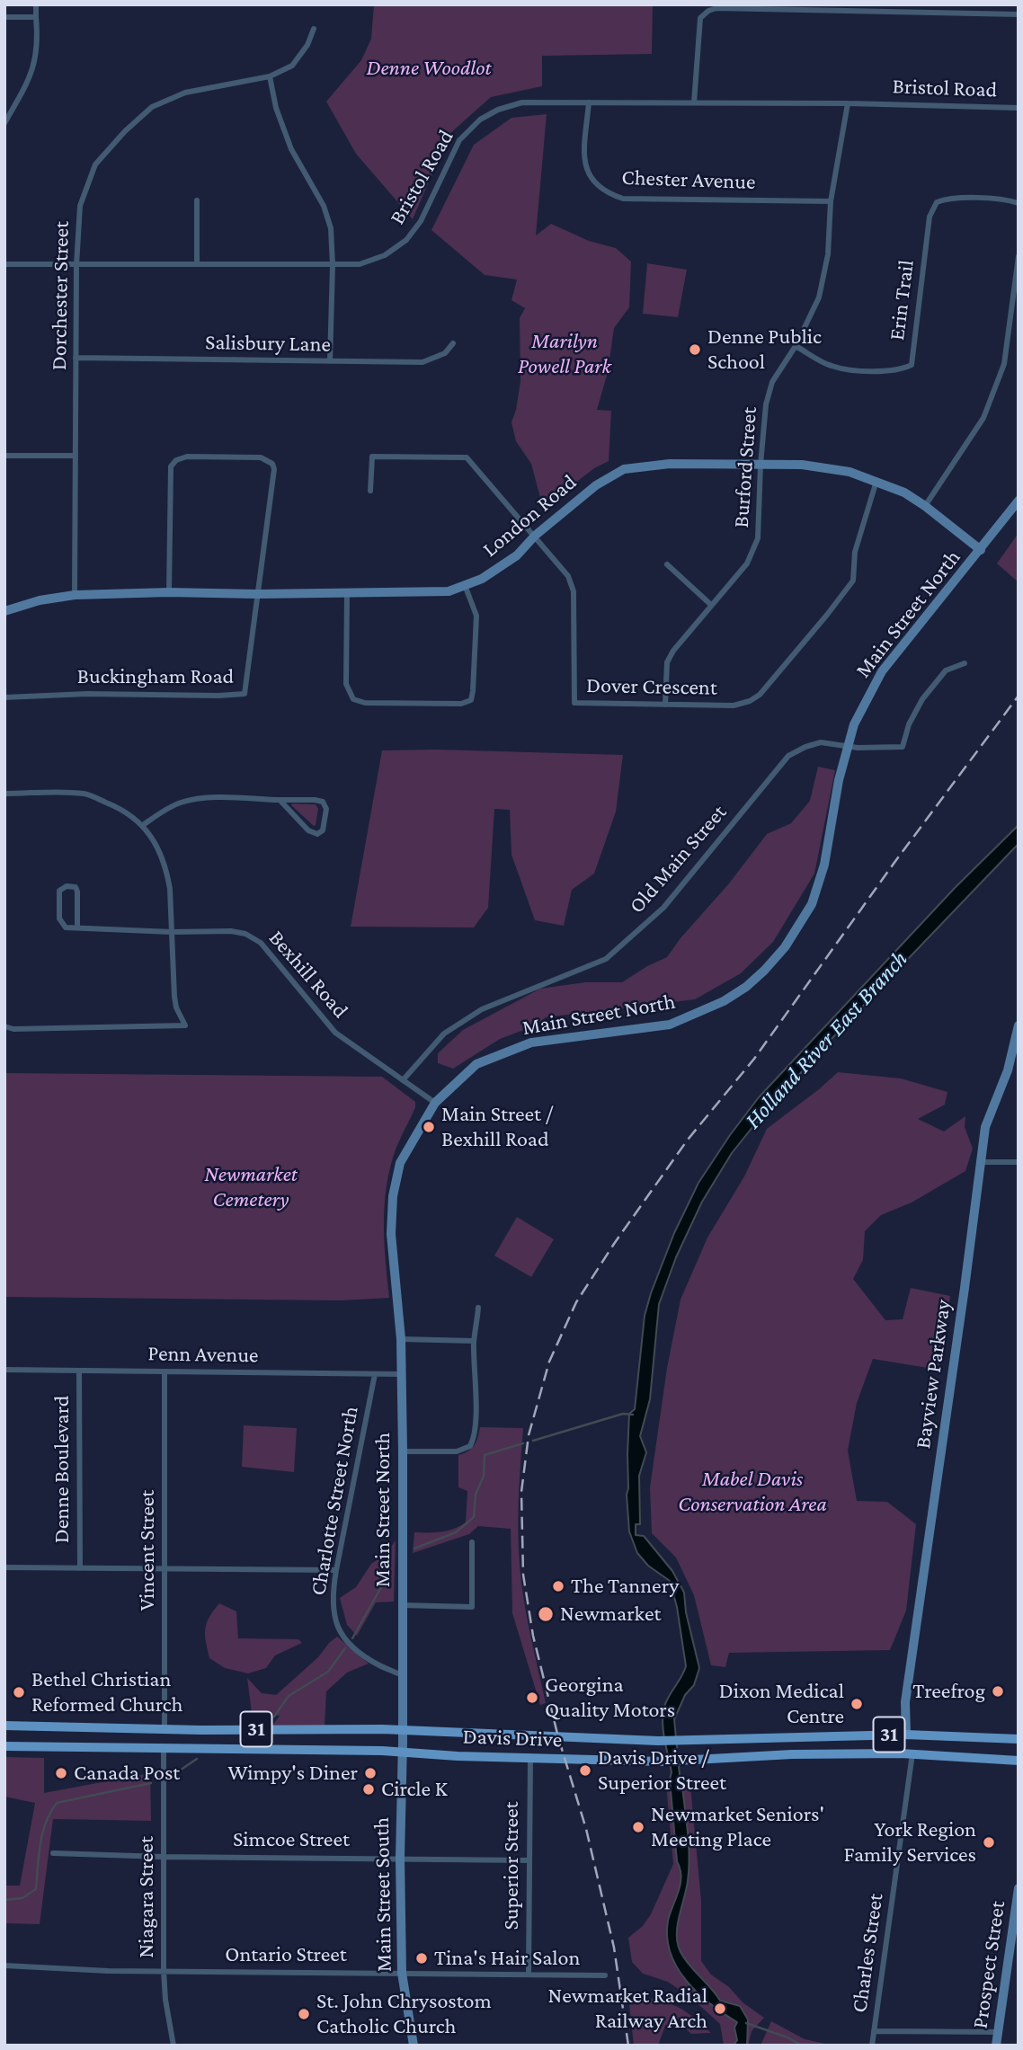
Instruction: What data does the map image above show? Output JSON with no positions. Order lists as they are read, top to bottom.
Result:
{
  "streets": {
    "main road": [
      "London Road",
      "Main Street North",
      "Bayview Parkway",
      "31",
      "Davis Drive",
      "Main Street South",
      "Prospect Street"
    ],
    "street": [
      "Bristol Road",
      "Chester Avenue",
      "Dorchester Street",
      "Erin Trail",
      "Salisbury Lane",
      "Burford Street",
      "Buckingham Road",
      "Dover Crescent",
      "Old Main Street",
      "Bexhill Road",
      "Penn Avenue",
      "Denne Boulevard",
      "Charlotte Street North",
      "Vincent Street",
      "Simcoe Street",
      "Superior Street",
      "Niagara Street",
      "Charles Street",
      "Ontario Street"
    ]
  },
  "crossings": [
    ["Bristol Road", "Chester Avenue"],
    ["Bristol Road", "Dorchester Street"],
    ["Bristol Road", "Burford Street"],
    ["Chester Avenue", "Burford Street"],
    ["Dorchester Street", "Salisbury Lane"],
    ["Dorchester Street", "London Road"],
    ["Erin Trail", "Burford Street"],
    ["Burford Street", "London Road"],
    ["Burford Street", "Dover Crescent"],
    ["London Road", "Main Street North"],
    ["London Road", "Buckingham Road"],
    ["London Road", "Dover Crescent"],
    ["Main Street North", "Old Main Street"],
    ["Main Street North", "Bexhill Road"],
    ["Main Street North", "Penn Avenue"],
    ["Main Street North", "Charlotte Street North"],
    ["Main Street North", "Davis Drive"],
    ["Main Street North", "Main Street South"],
    ["Old Main Street", "Bexhill Road"],
    ["Penn Avenue", "Denne Boulevard"],
    ["Penn Avenue", "Charlotte Street North"],
    ["Penn Avenue", "Vincent Street"],
    ["Bayview Parkway", "Davis Drive"],
    ["Vincent Street", "Davis Drive"],
    ["Davis Drive", "Superior Street"],
    ["Davis Drive", "Main Street South"],
    ["Davis Drive", "Niagara Street"],
    ["Davis Drive", "Charles Street"],
    ["Simcoe Street", "Superior Street"],
    ["Simcoe Street", "Main Street South"],
    ["Simcoe Street", "Niagara Street"],
    ["Superior Street", "Ontario Street"],
    ["Main Street South", "Ontario Street"],
    ["Niagara Street", "Ontario Street"]
  ],
  "water": ["Holland River East Branch"],
  "parks": [
    "Denne Woodlot",
    "Marilyn Powell Park",
    "Newmarket Cemetery",
    "Mabel Davis Conservation Area"
  ],
  "places": [
    "Denne Public School",
    "Main Street / Bexhill Road",
    "The Tannery",
    "Newmarket",
    "Treefrog",
    "Bethel Christian Reformed Church",
    "Georgina Quality Motors",
    "Dixon Medical Centre",
    "Davis Drive / Superior Street",
    "Canada Post",
    "Wimpy's Diner",
    "Circle K",
    "Newmarket Seniors' Meeting Place",
    "York Region Family Services",
    "Tina's Hair Salon",
    "Newmarket Radial Railway Arch",
    "St. John Chrysostom Catholic Church"
  ]
}
